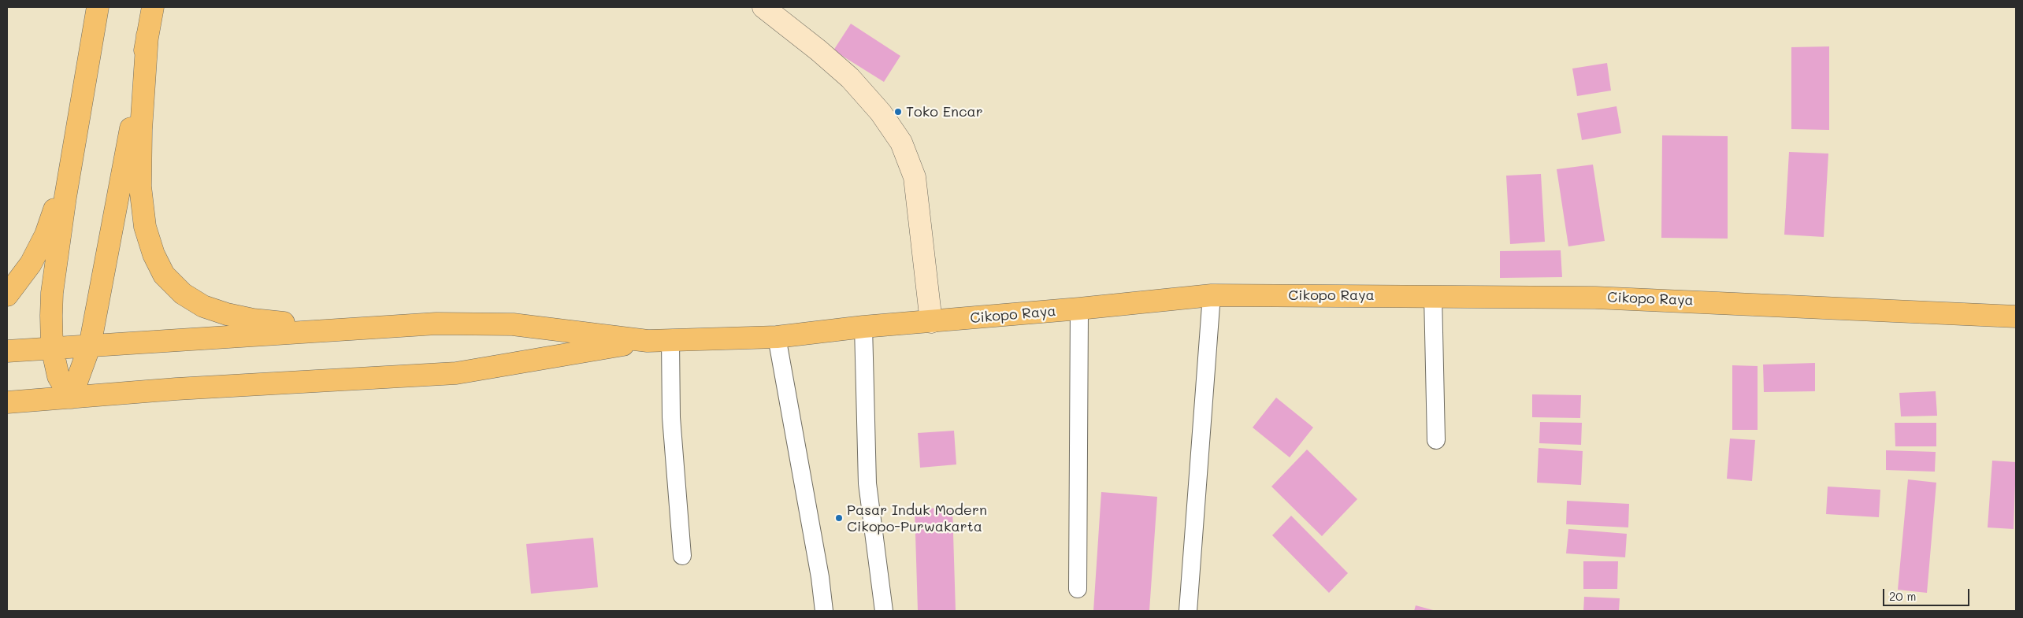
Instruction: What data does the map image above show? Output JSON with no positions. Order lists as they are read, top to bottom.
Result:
{
  "streets": {
    "highway": ["Cikopo Raya"]
  },
  "places": ["Toko Encar", "Pasar Induk Modern Cikopo-Purwakarta"],
  "scale_bar": "20 m"
}
